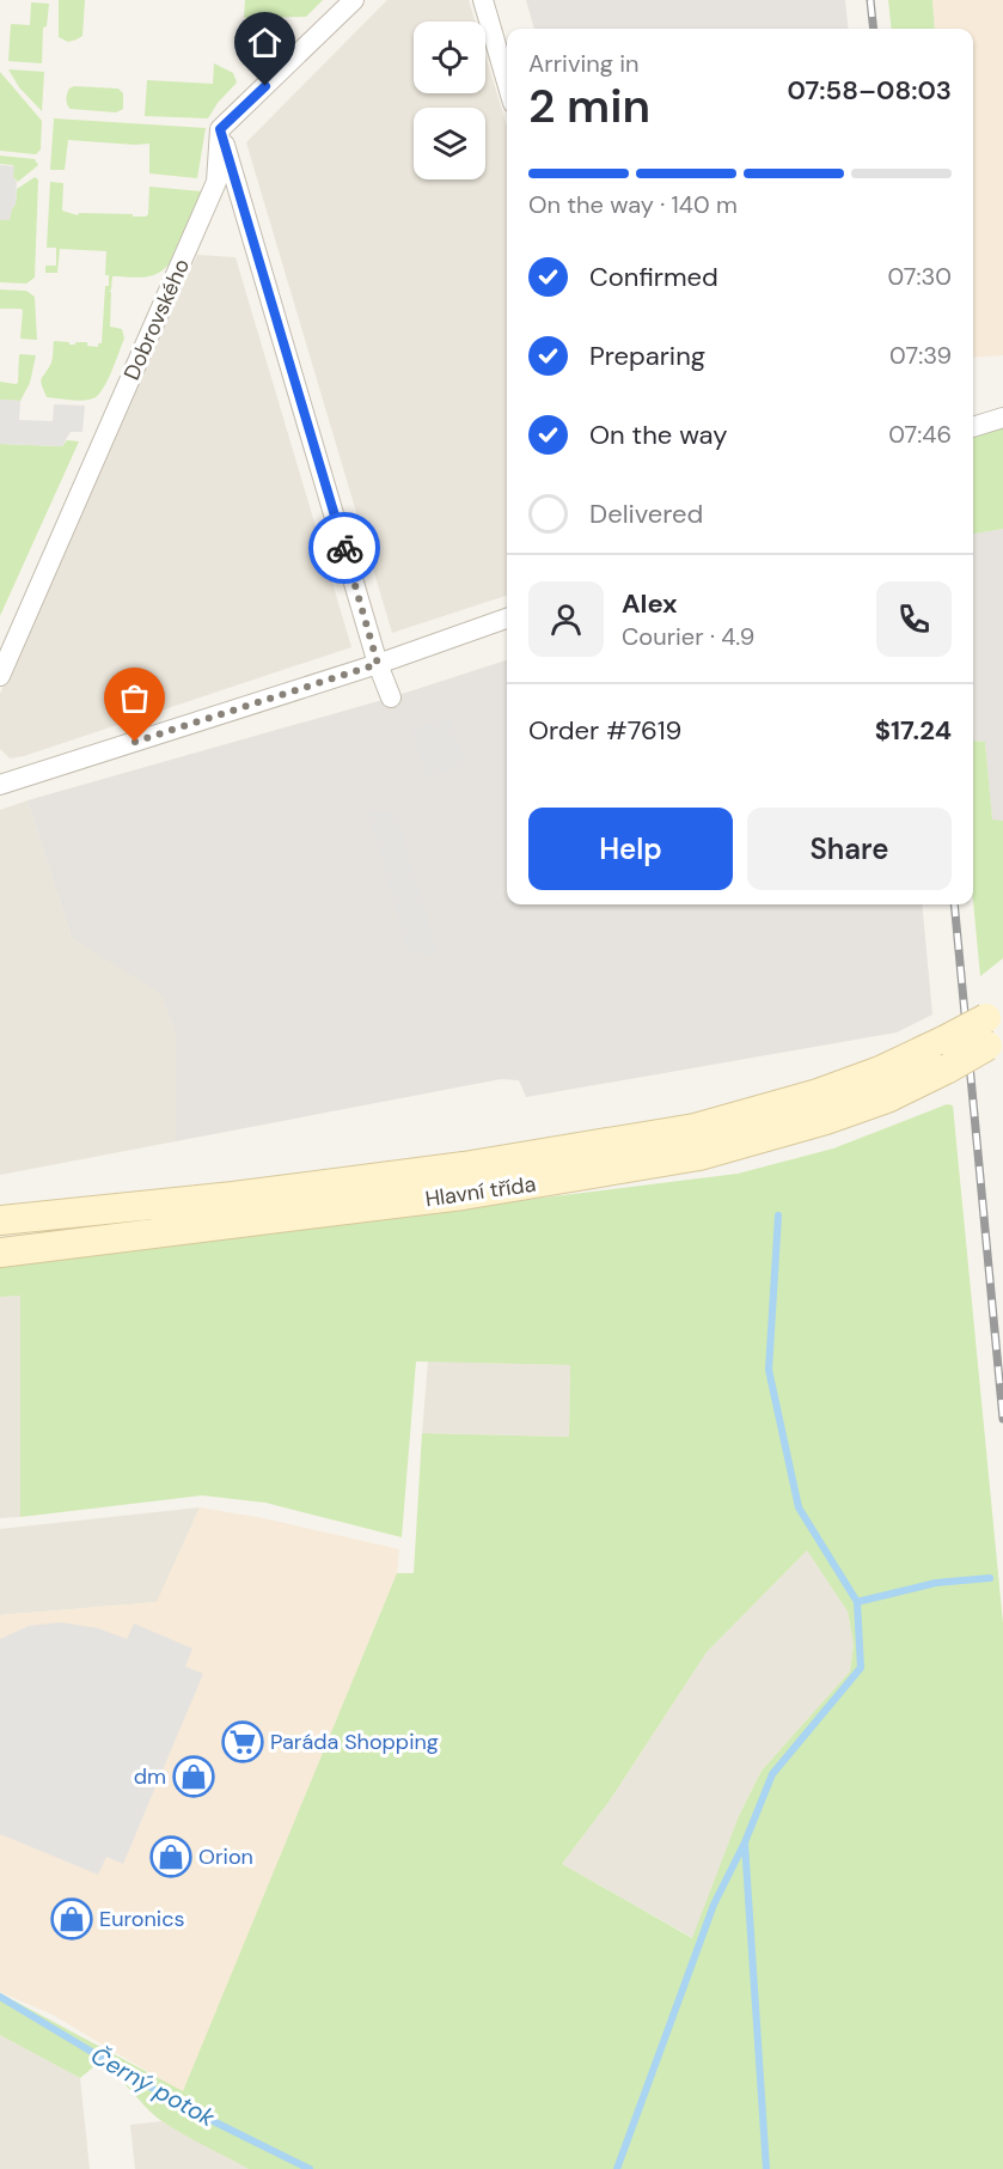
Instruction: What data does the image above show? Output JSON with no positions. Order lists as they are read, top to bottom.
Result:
{
  "streets": {
    "main road": ["Hlavní třída"],
    "street": ["Dobrovského"]
  },
  "water": ["Černý potok"],
  "places": {
    "supermarket": ["Paráda Shopping"],
    "shop": ["dm", "Orion", "Euronics"]
  },
  "page": {
    "heading": ["2 min", "Arriving in", "07:58–08:03"],
    "panel": [
      "Alex",
      "Courier · 4.9",
      "Order #7619",
      "$17.24"
    ],
    "bar": "On the way · 140 m",
    "list": [
      ["Confirmed", "07:30"],
      ["Preparing", "07:39"],
      ["On the way", "07:46"],
      "Delivered"
    ],
    "buttons": ["Help", "Share"]
  }
}
